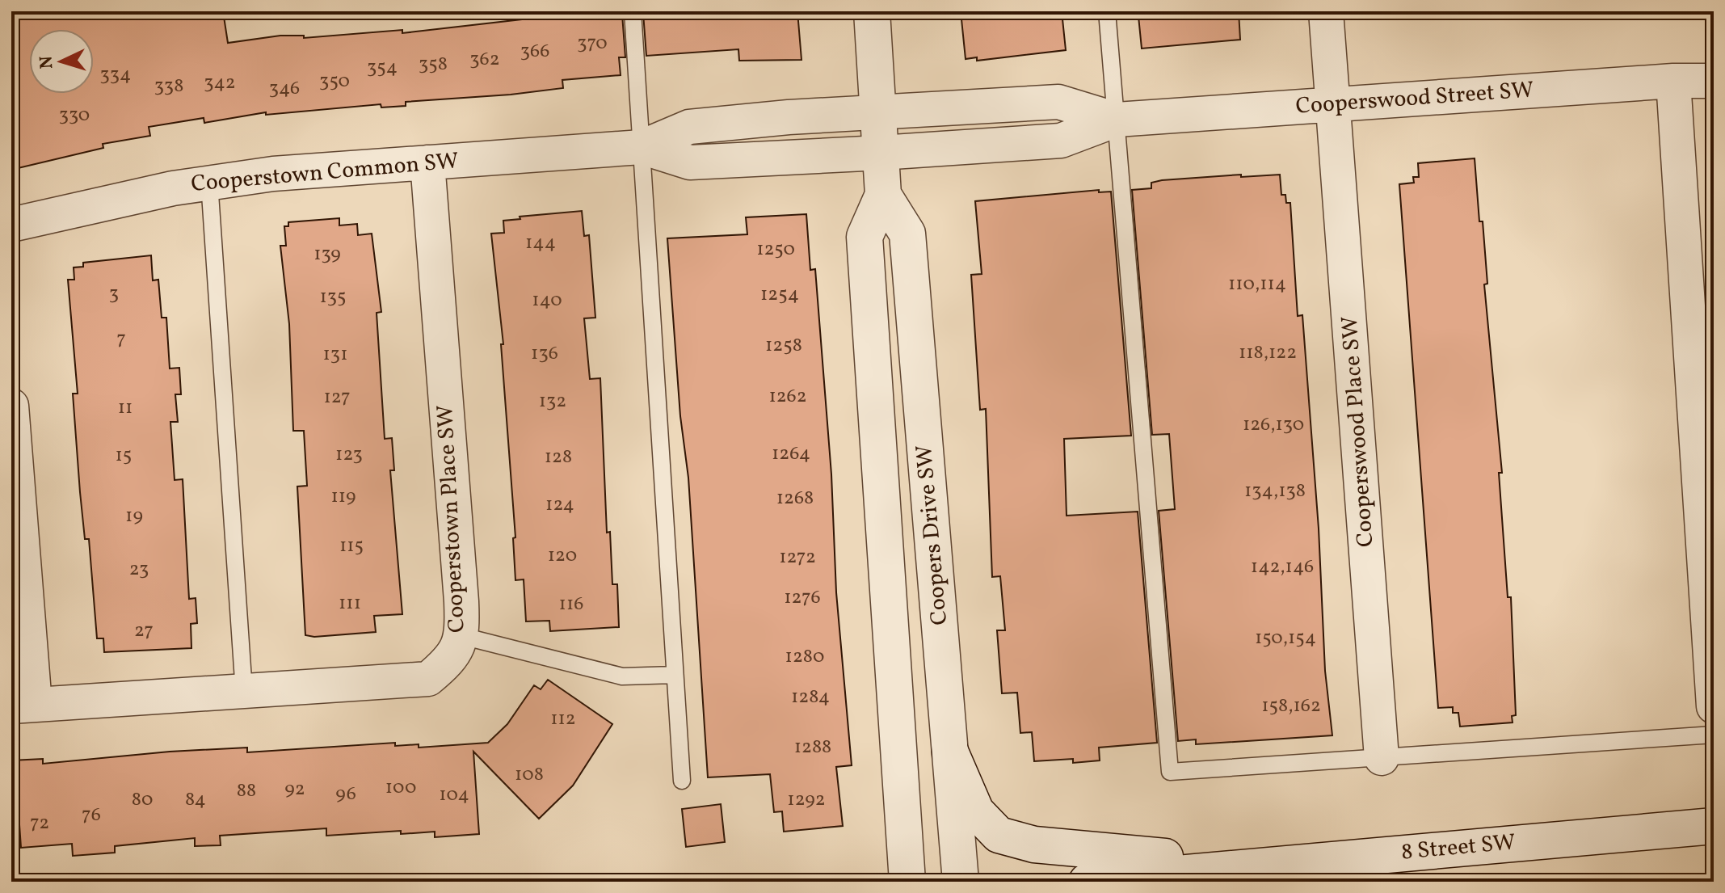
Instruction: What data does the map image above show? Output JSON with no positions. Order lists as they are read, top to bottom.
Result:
{
  "streets": {
    "street": [
      "Cooperswood Street SW",
      "Cooperstown Common SW",
      "Cooperswood Place SW",
      "Cooperstown Place SW",
      "Coopers Drive SW",
      "8 Street SW"
    ]
  },
  "crossings": [
    ["Cooperswood Street SW", "Cooperstown Common SW"],
    ["Cooperswood Street SW", "Cooperswood Place SW"],
    ["Cooperswood Street SW", "Coopers Drive SW"],
    ["Cooperstown Common SW", "Cooperstown Place SW"],
    ["Cooperstown Common SW", "Coopers Drive SW"]
  ],
  "house_numbers": [
    "370",
    "366",
    "362",
    "358",
    "354",
    "334",
    "350",
    "342",
    "338",
    "346",
    "330",
    "144",
    "1250",
    "139",
    "110,114",
    "3",
    "1254",
    "135",
    "140",
    "7",
    "1258",
    "118,122",
    "136",
    "131",
    "1262",
    "127",
    "132",
    "11",
    "126,130",
    "1264",
    "123",
    "15",
    "128",
    "134,138",
    "119",
    "1268",
    "124",
    "19",
    "115",
    "120",
    "1272",
    "142,146",
    "23",
    "1276",
    "111",
    "116",
    "27",
    "150,154",
    "1280",
    "1284",
    "158,162",
    "112",
    "1288",
    "108",
    "100",
    "92",
    "88",
    "96",
    "104",
    "80",
    "84",
    "1292",
    "76",
    "72"
  ],
  "north": "left"
}
